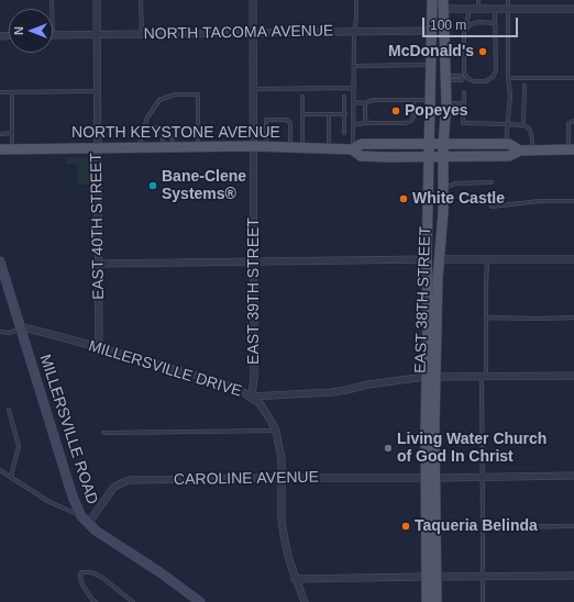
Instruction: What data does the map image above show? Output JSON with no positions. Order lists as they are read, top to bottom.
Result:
{
  "streets": {
    "main road": ["NORTH KEYSTONE AVENUE", "EAST 38TH STREET"],
    "street": [
      "NORTH TACOMA AVENUE",
      "EAST 40TH STREET",
      "EAST 39TH STREET",
      "MILLERSVILLE DRIVE",
      "MILLERSVILLE ROAD",
      "CAROLINE AVENUE"
    ]
  },
  "crossings": [
    ["NORTH TACOMA AVENUE", "EAST 40TH STREET"],
    ["NORTH TACOMA AVENUE", "EAST 39TH STREET"],
    ["NORTH TACOMA AVENUE", "EAST 38TH STREET"],
    ["NORTH KEYSTONE AVENUE", "EAST 40TH STREET"],
    ["NORTH KEYSTONE AVENUE", "EAST 39TH STREET"],
    ["NORTH KEYSTONE AVENUE", "EAST 38TH STREET"],
    ["EAST 40TH STREET", "MILLERSVILLE DRIVE"],
    ["EAST 39TH STREET", "MILLERSVILLE DRIVE"],
    ["EAST 38TH STREET", "CAROLINE AVENUE"],
    ["MILLERSVILLE DRIVE", "MILLERSVILLE ROAD"],
    ["MILLERSVILLE DRIVE", "CAROLINE AVENUE"],
    ["MILLERSVILLE ROAD", "CAROLINE AVENUE"]
  ],
  "places": [
    "McDonald's",
    "Popeyes",
    "Bane-Clene Systems®",
    "White Castle",
    "Living Water Church of God In Christ",
    "Taqueria Belinda"
  ],
  "scale_bar": "100 m",
  "north": "left"
}
